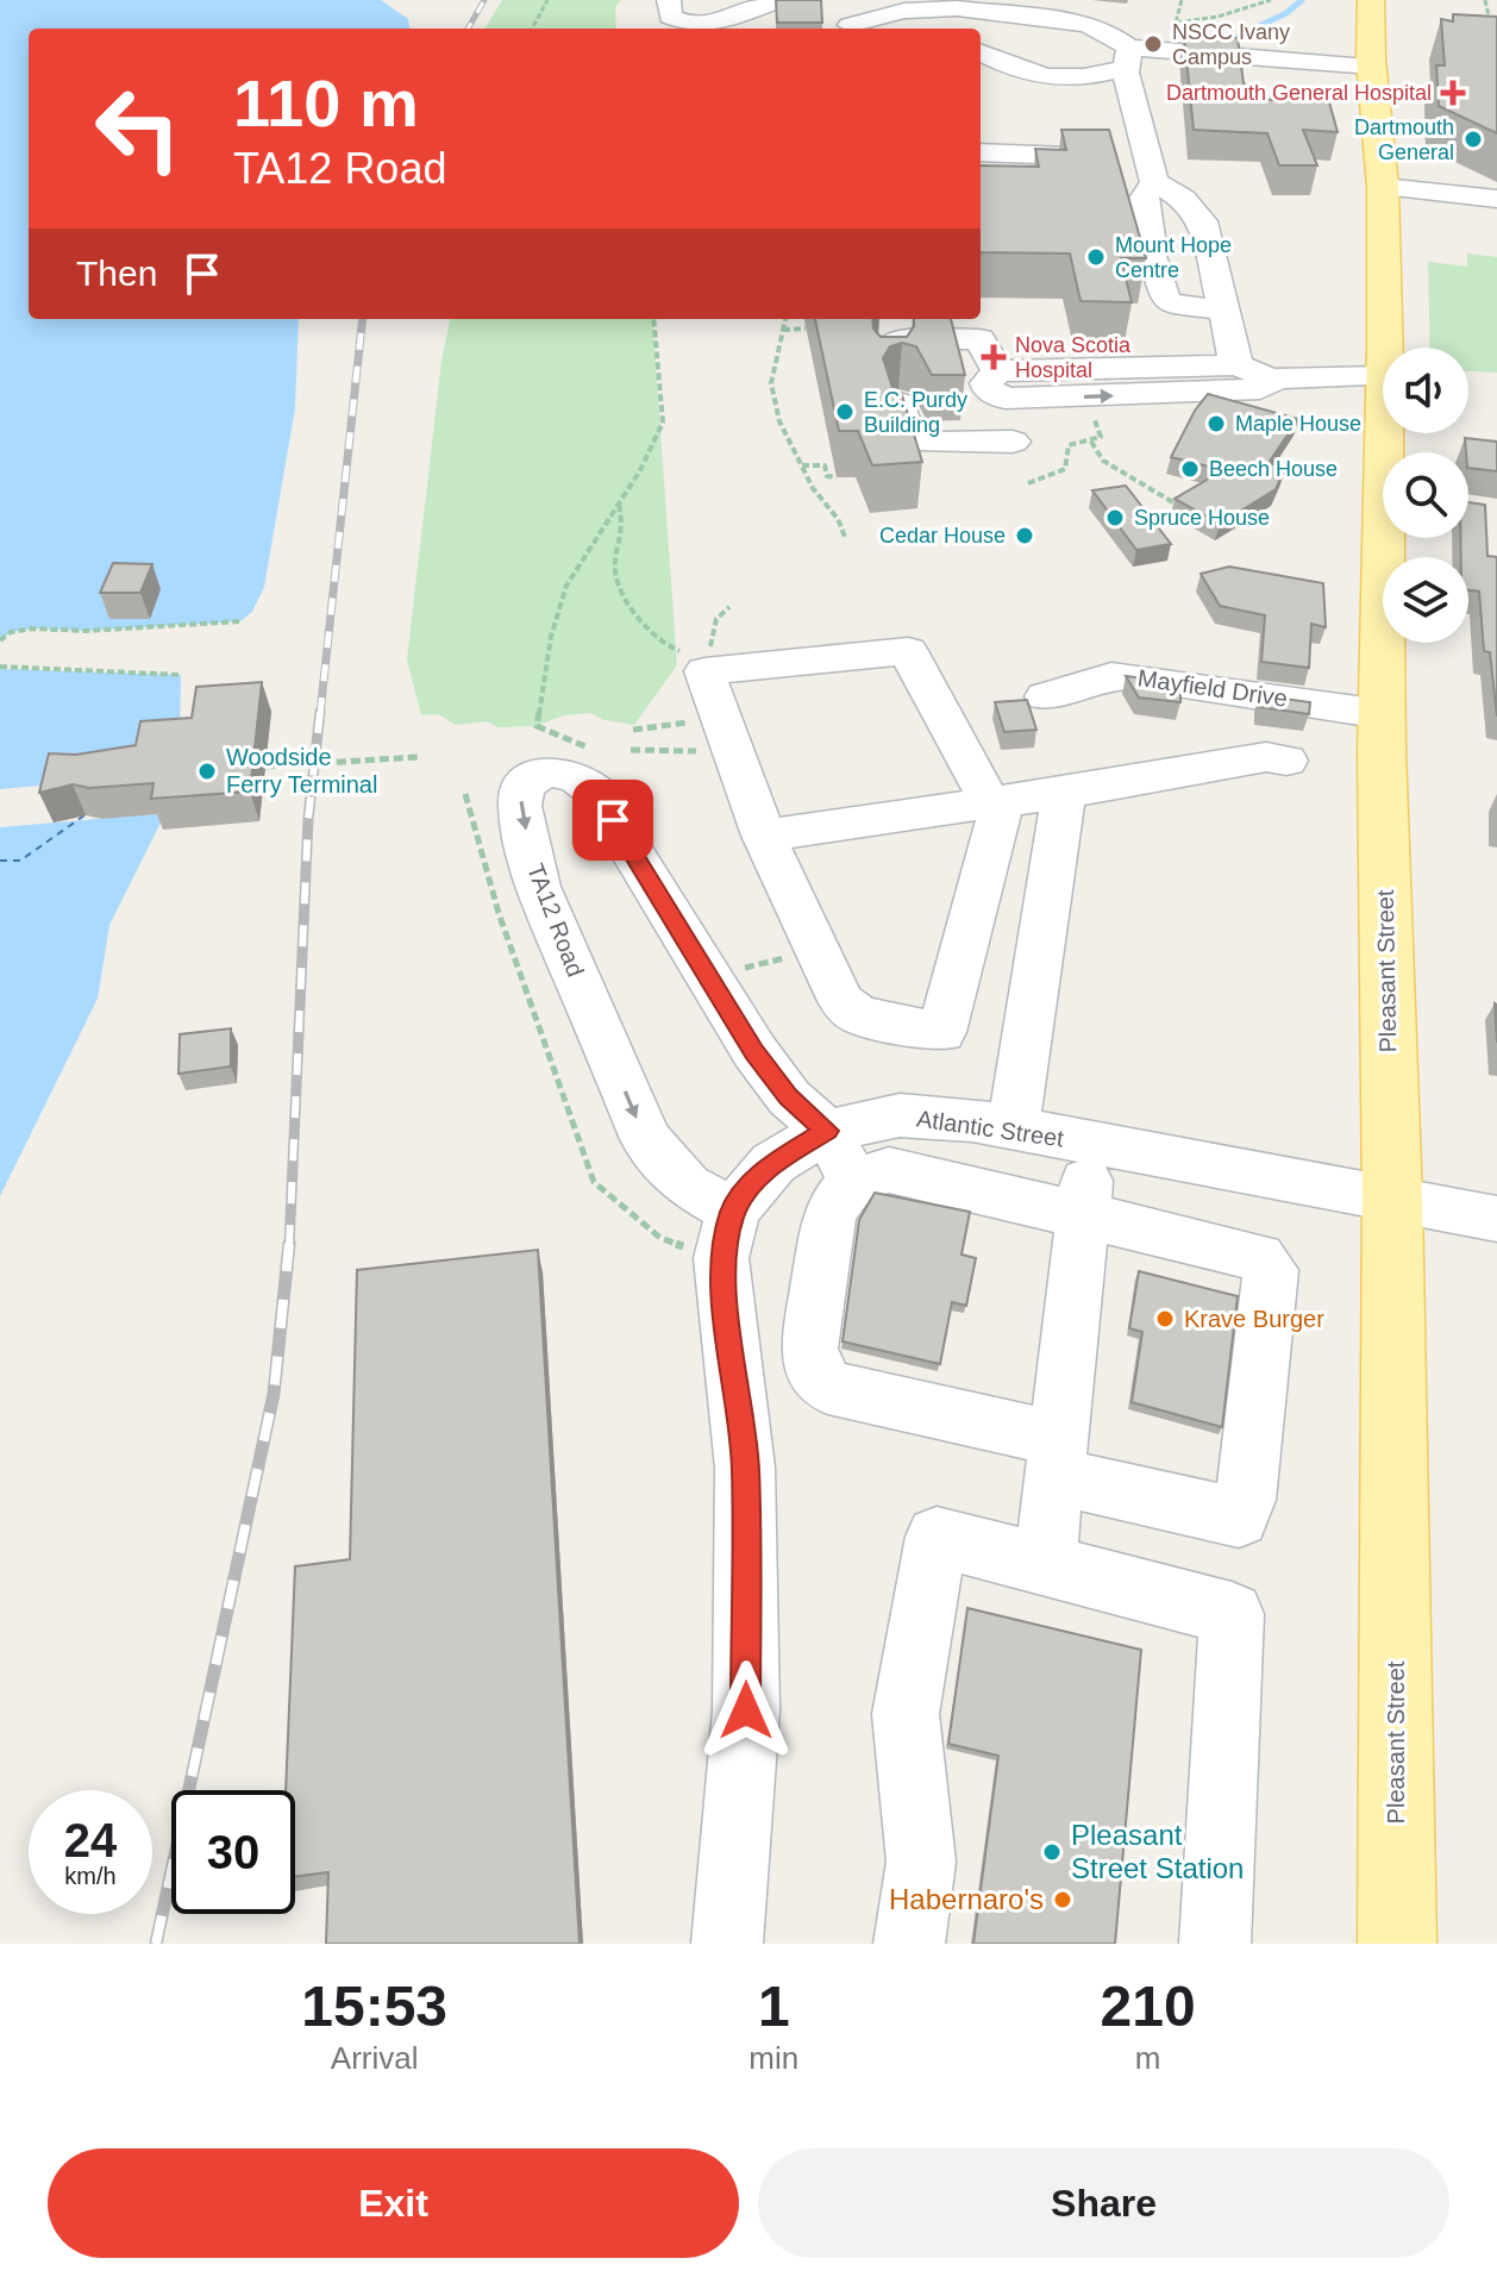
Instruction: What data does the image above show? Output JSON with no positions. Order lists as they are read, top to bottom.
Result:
{
  "streets": {
    "main road": ["Pleasant Street"],
    "street": ["Mayfield Drive", "TA12 Road", "Atlantic Street"]
  },
  "crossings": [
    ["Mayfield Drive", "Pleasant Street"],
    ["TA12 Road", "Atlantic Street"],
    ["Pleasant Street", "Atlantic Street"]
  ],
  "places": {
    "other": [
      "NSCC Ivany Campus",
      "Dartmouth General",
      "Mount Hope Centre",
      "E.C. Purdy Building",
      "Maple House",
      "Beech House",
      "Spruce House",
      "Cedar House",
      "Woodside Ferry Terminal",
      "Krave Burger",
      "Pleasant Street Station",
      "Habernaro's"
    ],
    "health": ["Dartmouth General Hospital", "Nova Scotia Hospital"]
  },
  "page": {
    "turn": ["110 m", "TA12 Road"],
    "then": "Then",
    "speed": "24 km/h",
    "limit": "30",
    "eta": [
      "15:53",
      "Arrival",
      "1",
      "min",
      "210",
      "m"
    ],
    "buttons": ["Exit", "Share"]
  }
}
